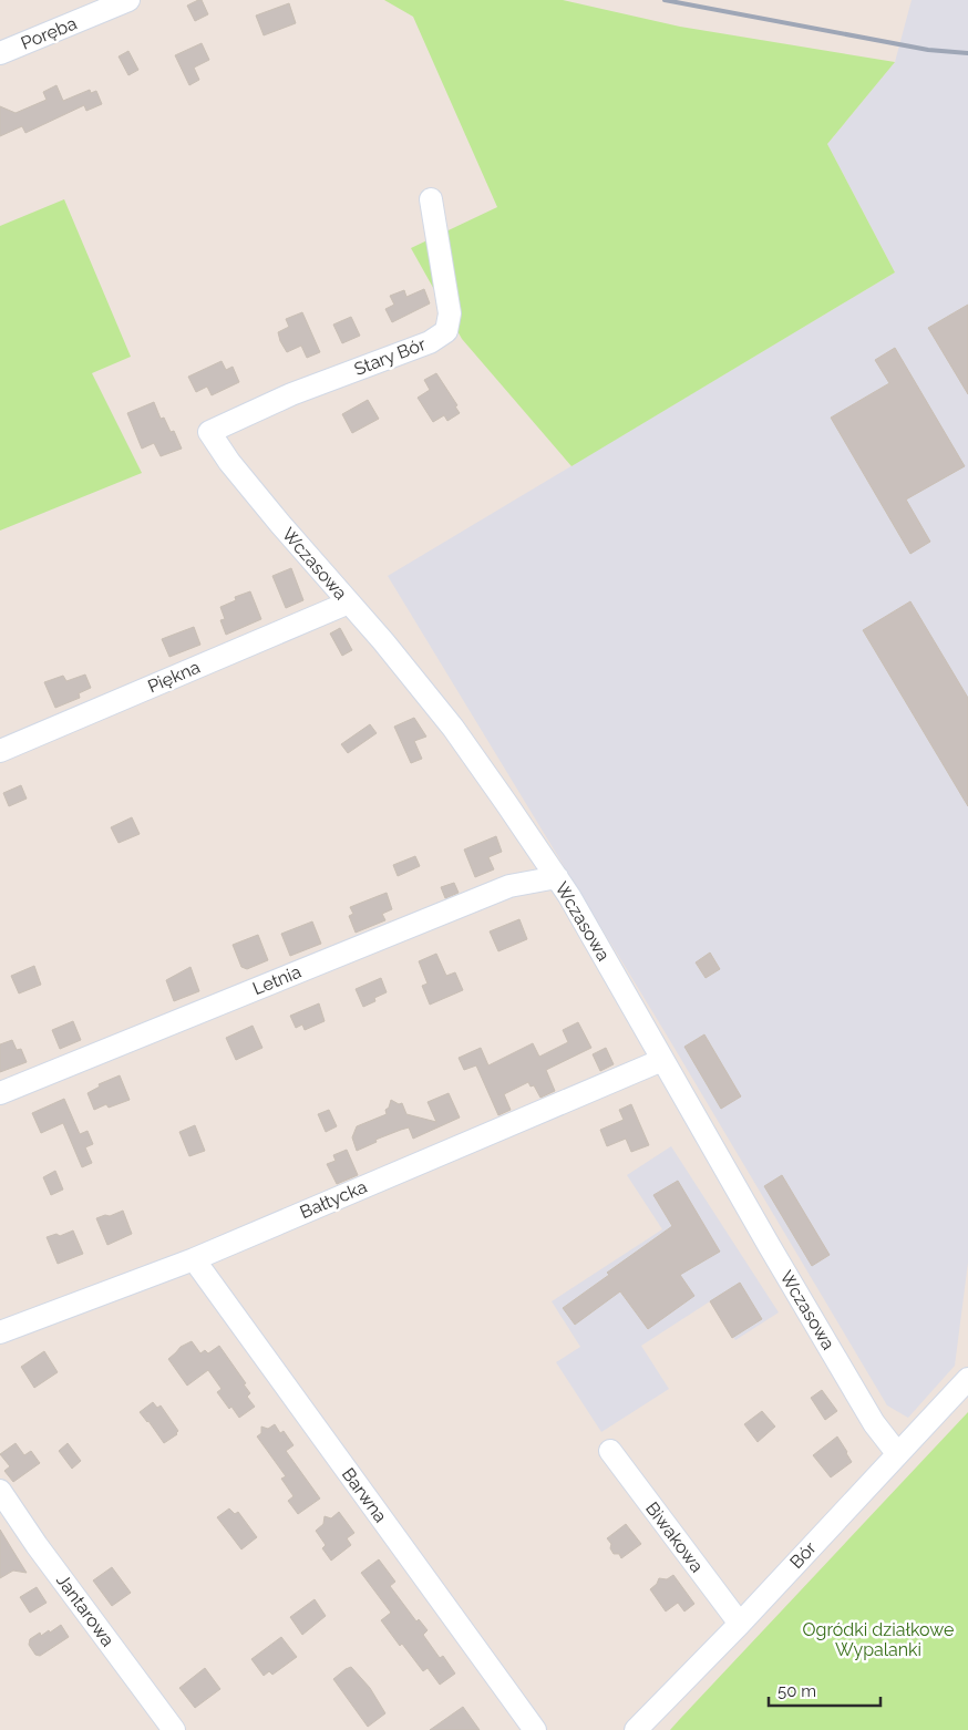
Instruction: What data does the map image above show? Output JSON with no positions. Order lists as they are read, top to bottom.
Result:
{
  "streets": {
    "street": [
      "Poręba",
      "Stary Bór",
      "Wczasowa",
      "Piękna",
      "Letnia",
      "Bałtycka",
      "Barwna",
      "Biwakowa",
      "Bór",
      "Jantarowa"
    ]
  },
  "crossings": [
    ["Stary Bór", "Wczasowa"],
    ["Wczasowa", "Piękna"],
    ["Wczasowa", "Letnia"],
    ["Wczasowa", "Bałtycka"],
    ["Wczasowa", "Bór"],
    ["Bałtycka", "Barwna"],
    ["Biwakowa", "Bór"]
  ],
  "parks": ["Ogródki działkowe Wypalanki"],
  "scale_bar": "50 m"
}
